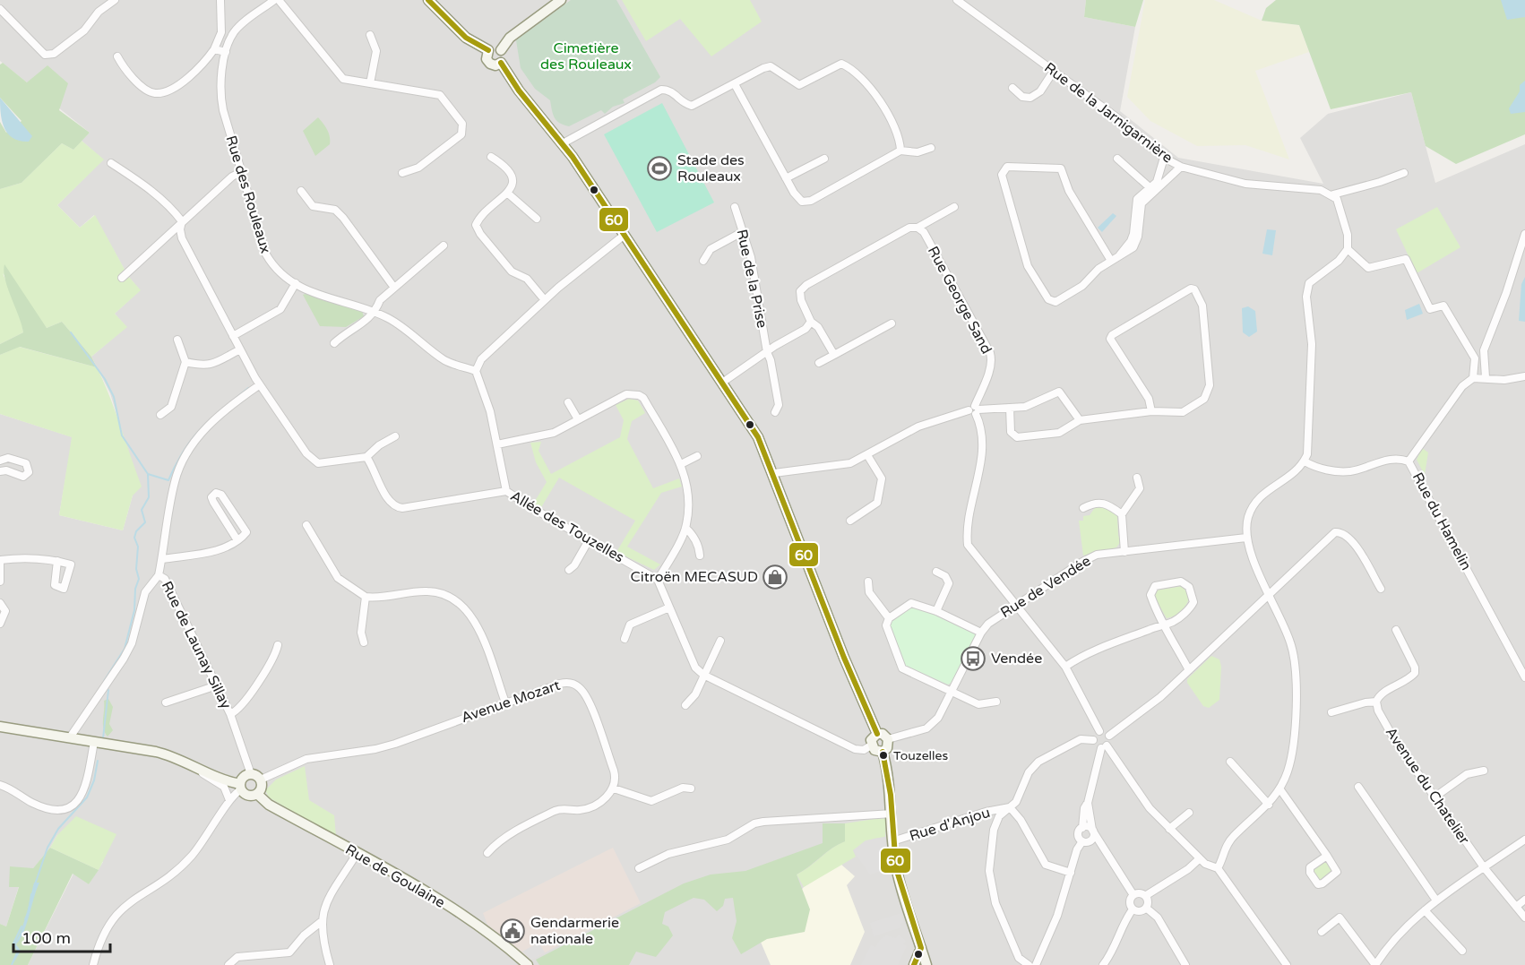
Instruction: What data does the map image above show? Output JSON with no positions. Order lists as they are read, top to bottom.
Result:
{
  "streets": {
    "street": [
      "Rue de la Jarnigarnière",
      "Rue des Rouleaux",
      "Rue de la Prise",
      "Rue George Sand",
      "Rue du Hamelin",
      "Allée des Touzelles",
      "Rue de Vendée",
      "Rue de Launay Sillay",
      "Avenue Mozart",
      "Avenue du Chatelier",
      "Rue d'Anjou",
      "Rue de Goulaine"
    ]
  },
  "crossings": [
    ["Rue de Launay Sillay", "Avenue Mozart"],
    ["Rue de Launay Sillay", "Rue de Goulaine"],
    ["Avenue Mozart", "Rue de Goulaine"]
  ],
  "parks": ["Cimetière des Rouleaux"],
  "places": {
    "sports": ["Stade des Rouleaux"],
    "shop": ["Citroën MECASUD"],
    "bus stop": ["Vendée"],
    "other": ["Touzelles"],
    "public building": ["Gendarmerie nationale"]
  },
  "lines": ["transit line 60"],
  "scale_bar": "100 m"
}
